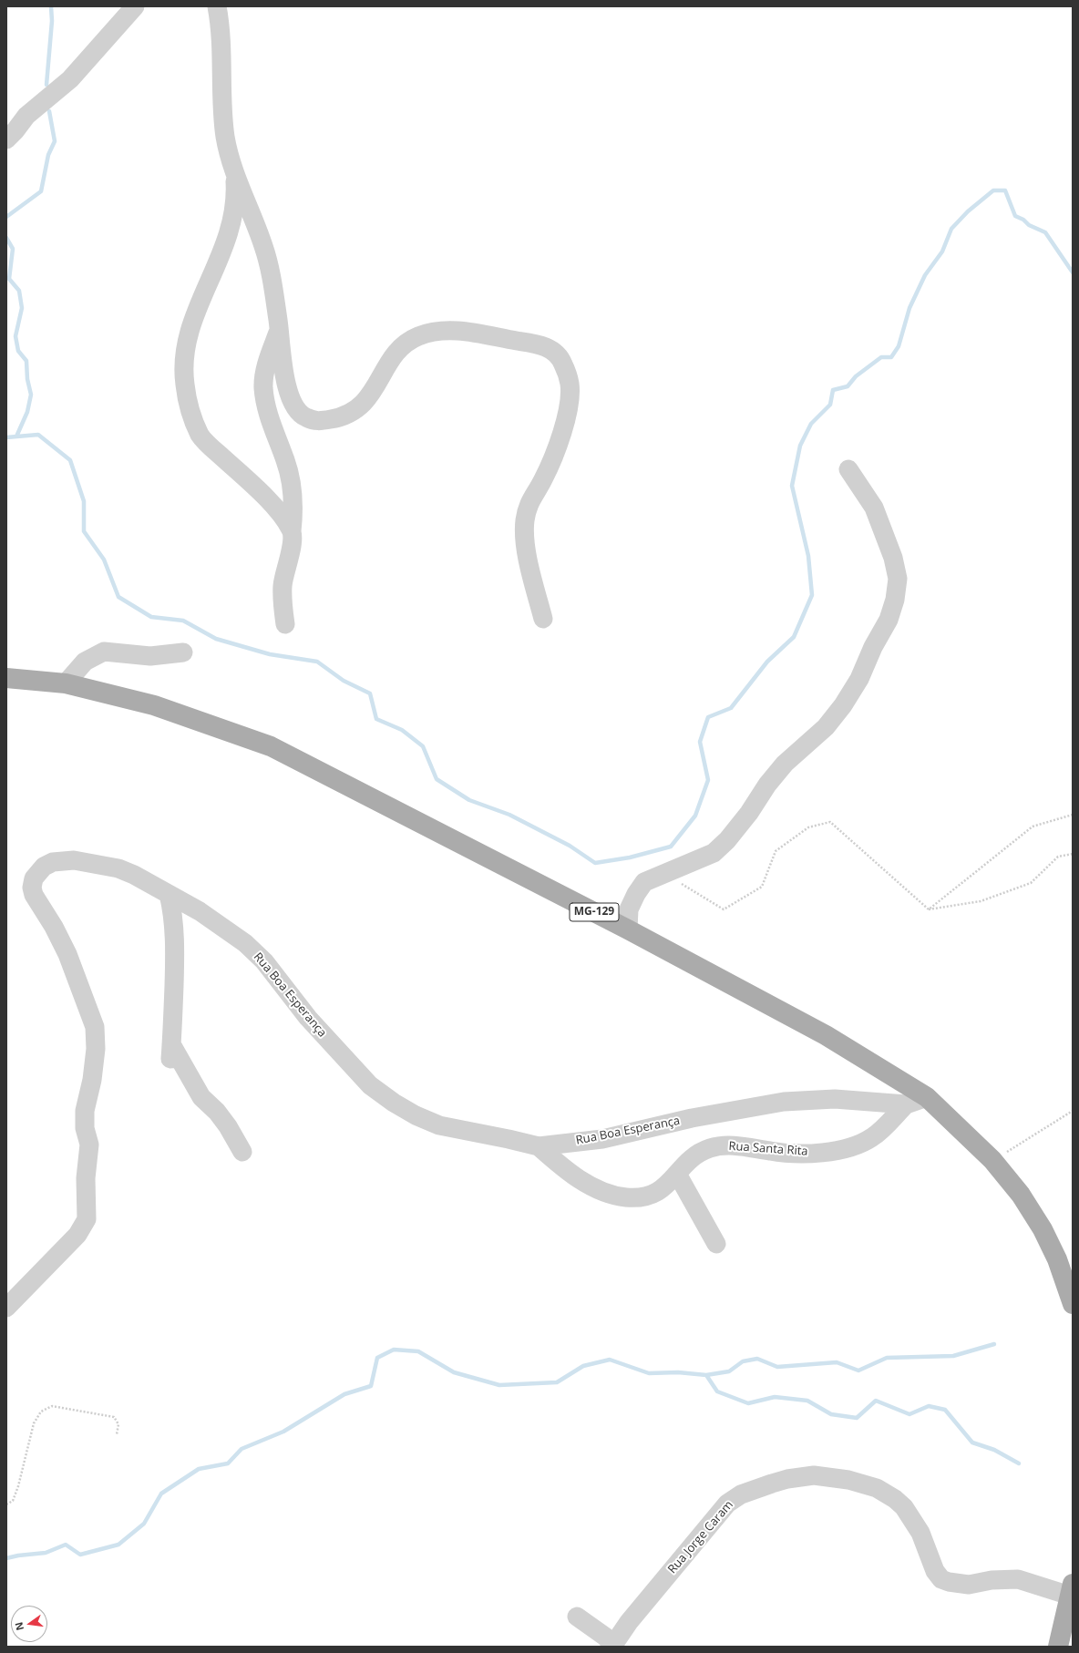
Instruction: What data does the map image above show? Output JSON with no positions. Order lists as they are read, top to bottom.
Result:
{
  "streets": {
    "main road": ["MG-129"],
    "street": ["Rua Boa Esperança", "Rua Santa Rita", "Rua Jorge Caram"]
  },
  "crossings": [
    ["MG-129", "Rua Boa Esperança"],
    ["Rua Boa Esperança", "Rua Santa Rita"]
  ],
  "north": "left"
}
